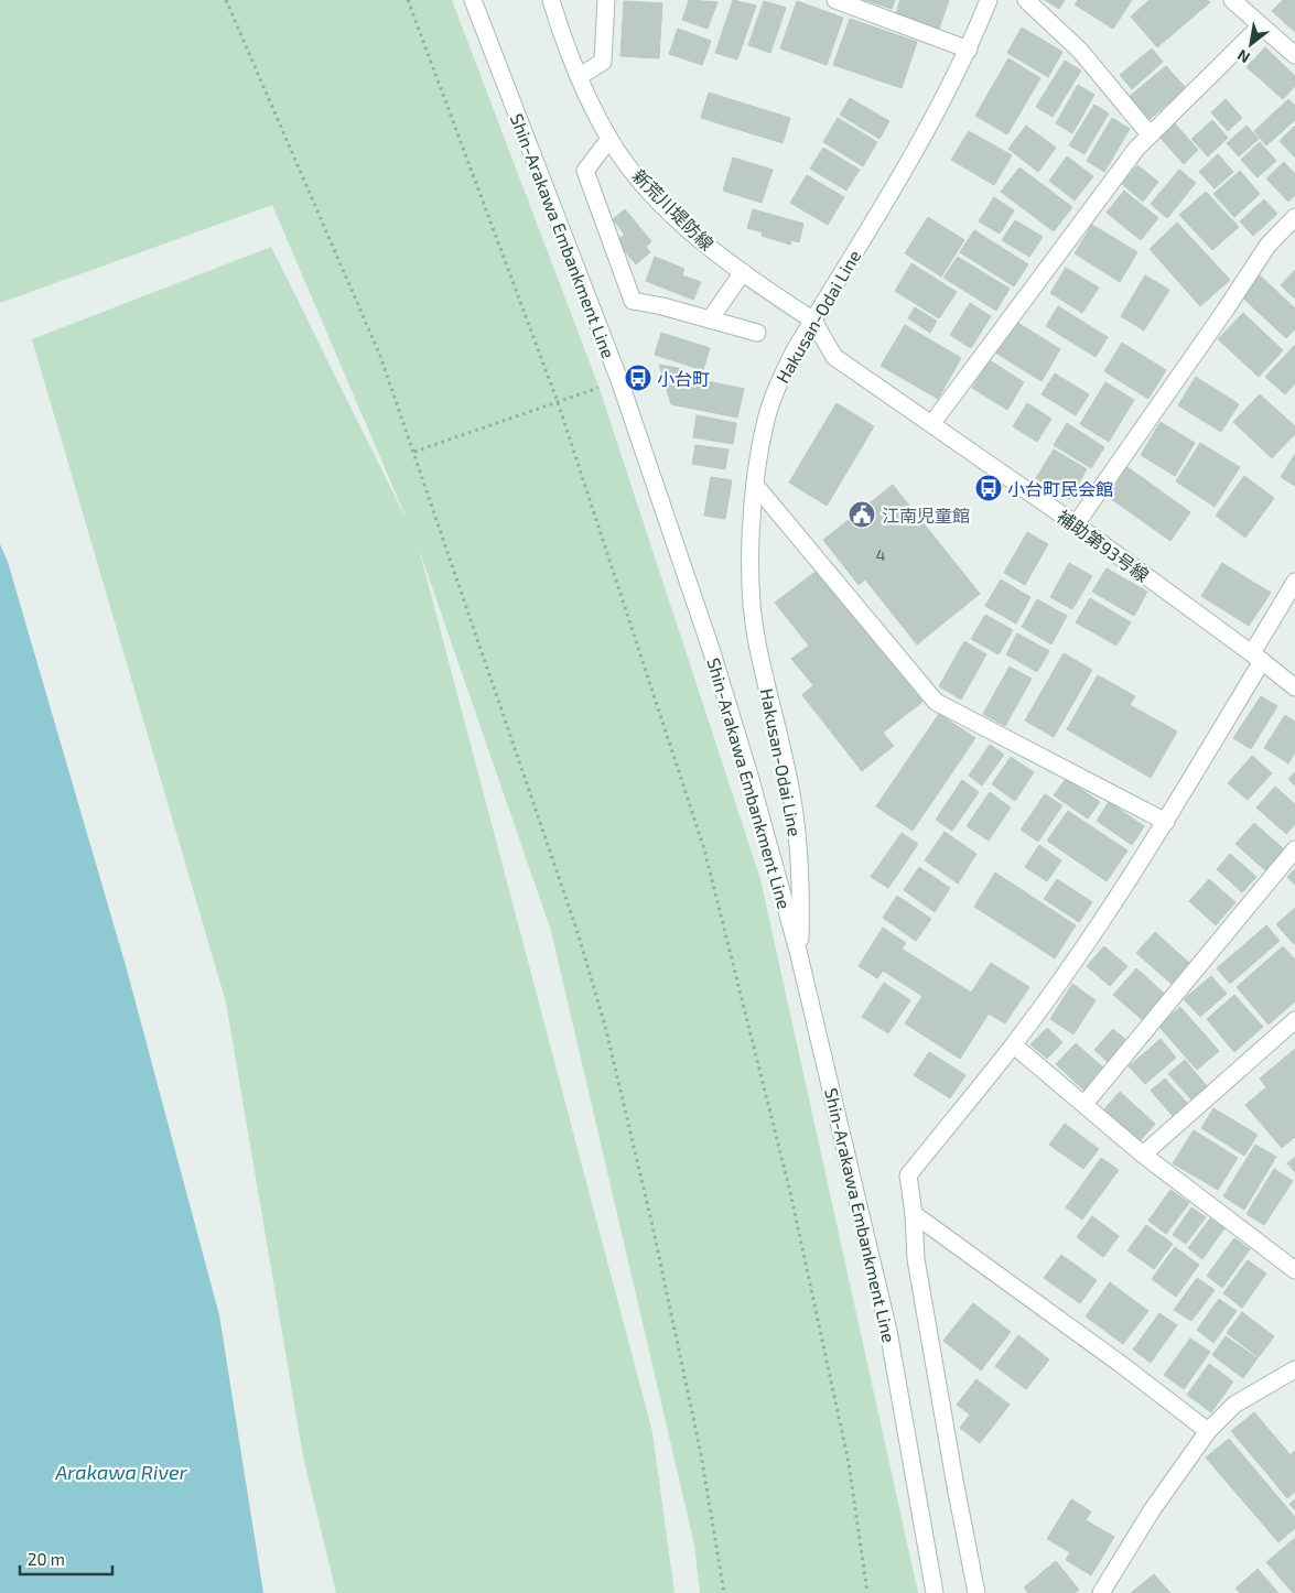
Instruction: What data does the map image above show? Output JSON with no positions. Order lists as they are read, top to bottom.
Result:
{
  "streets": {
    "main road": [
      "新荒川堤防線",
      "Shin-Arakawa Embankment Line",
      "Hakusan-Odai Line",
      "補助第93号線"
    ]
  },
  "crossings": [
    ["新荒川堤防線", "Hakusan-Odai Line"],
    ["新荒川堤防線", "補助第93号線"],
    ["Shin-Arakawa Embankment Line", "Hakusan-Odai Line"],
    ["Hakusan-Odai Line", "補助第93号線"]
  ],
  "water": ["Arakawa River"],
  "places": {
    "bus stop": ["小台町", "小台町民会館"],
    "public building": ["江南児童館"]
  },
  "house_numbers": ["4"],
  "scale_bar": "20 m",
  "north": "bottom left"
}
